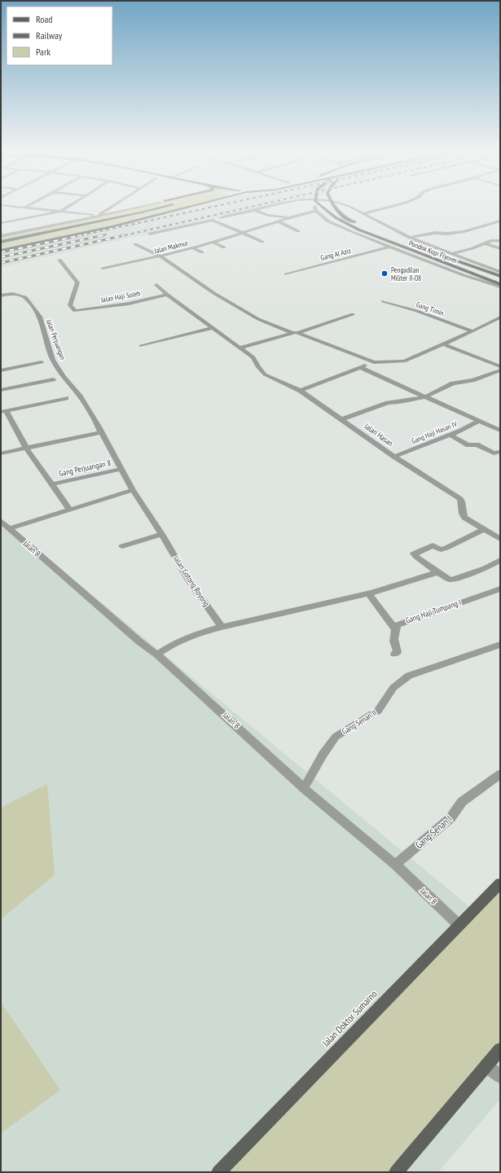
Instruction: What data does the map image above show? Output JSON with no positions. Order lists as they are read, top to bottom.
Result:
{
  "streets": {
    "main road": ["Pondok Kopi Flyover", "Jalan Doktor Sumarno"],
    "street": [
      "Jalan Makmur",
      "Gang Al Aziz",
      "Jalan Haji Soleh",
      "Gang Timin",
      "Jalan Perjuangan",
      "Gang Haji Hasan IV",
      "Jalan Hasan",
      "Gang Perjuangan 8",
      "Jalan B",
      "Jalan Gotong Royong",
      "Gang Haji Tumpang I",
      "Gang Senan II",
      "Gang Senan I"
    ]
  },
  "crossings": [
    ["Jalan Haji Soleh", "Jalan Hasan"],
    ["Jalan Perjuangan", "Gang Perjuangan 8"],
    ["Jalan Perjuangan", "Jalan Gotong Royong"],
    ["Gang Haji Hasan IV", "Jalan Hasan"],
    ["Jalan B", "Gang Senan II"],
    ["Jalan B", "Gang Senan I"],
    ["Jalan B", "Jalan Doktor Sumarno"]
  ],
  "places": ["Pengadilan Militer II-08"],
  "legend": ["Road", "Railway", "Park"]
}
